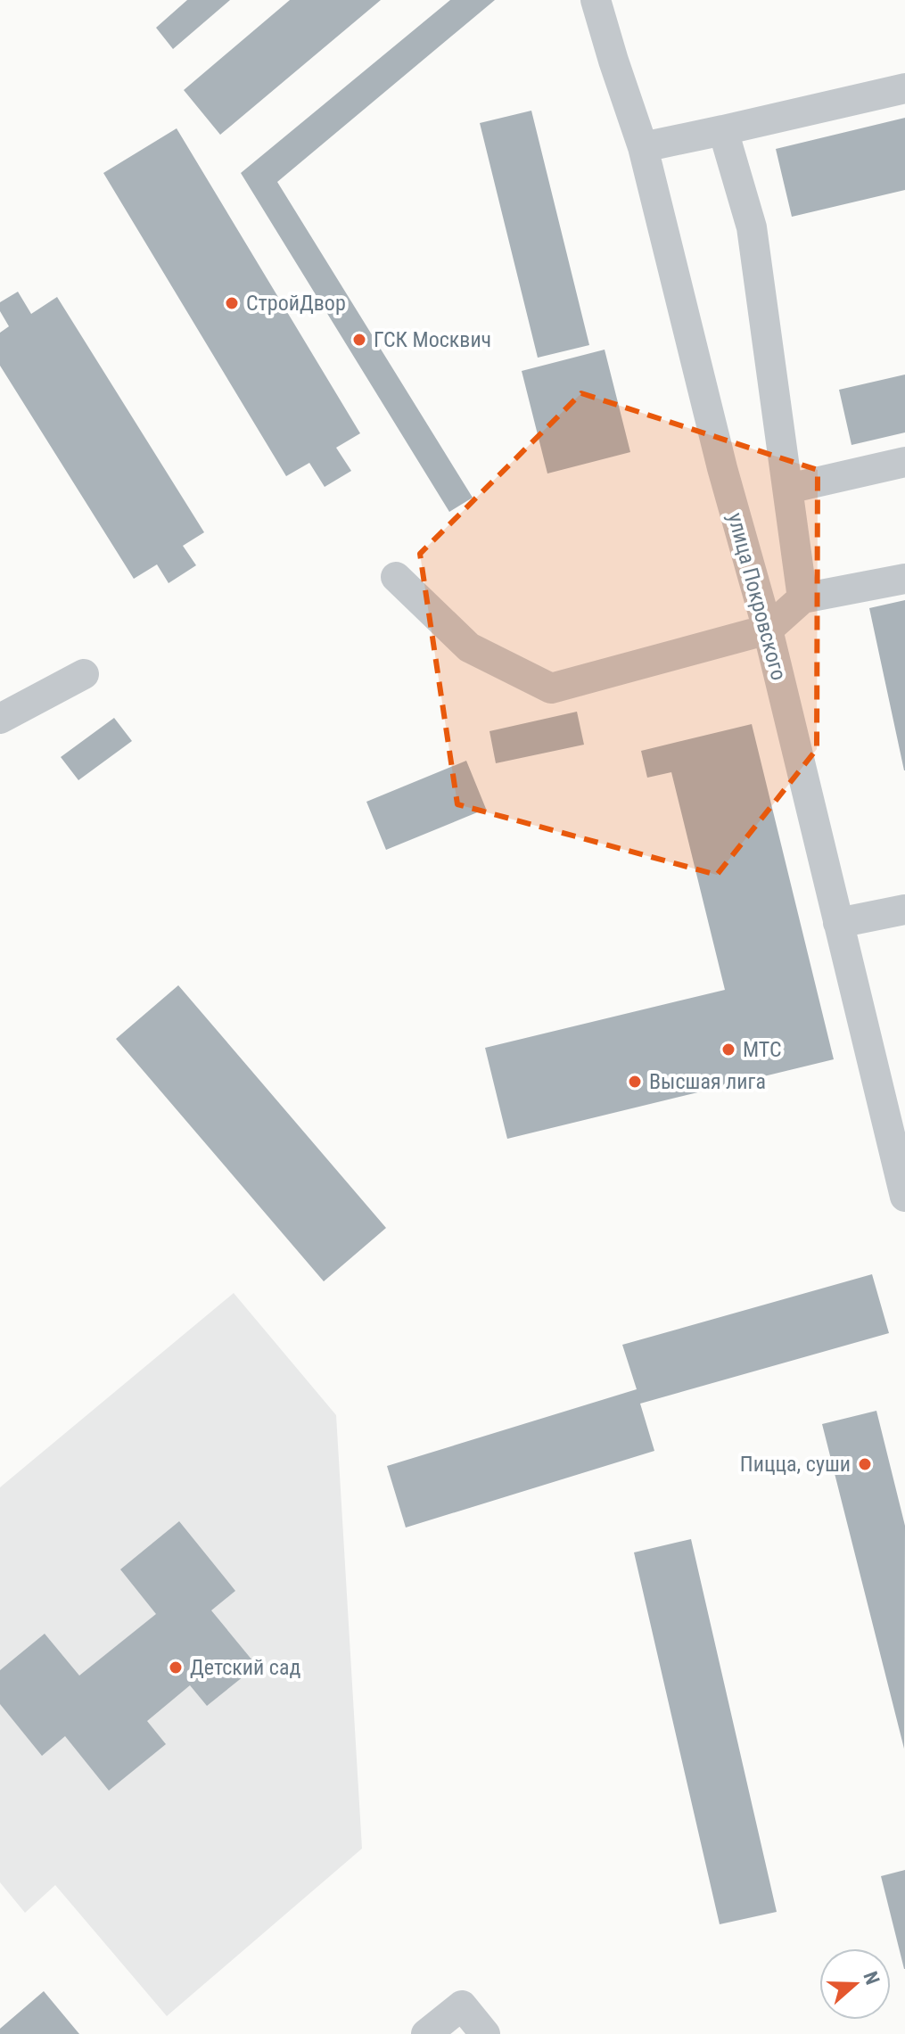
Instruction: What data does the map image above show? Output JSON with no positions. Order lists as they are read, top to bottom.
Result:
{
  "streets": {
    "street": ["улица Покровского"]
  },
  "places": [
    "СтройДвор",
    "ГСК Москвич",
    "МТС",
    "Высшая лига",
    "Пицца, суши",
    "Детский сад"
  ],
  "north": "right"
}
